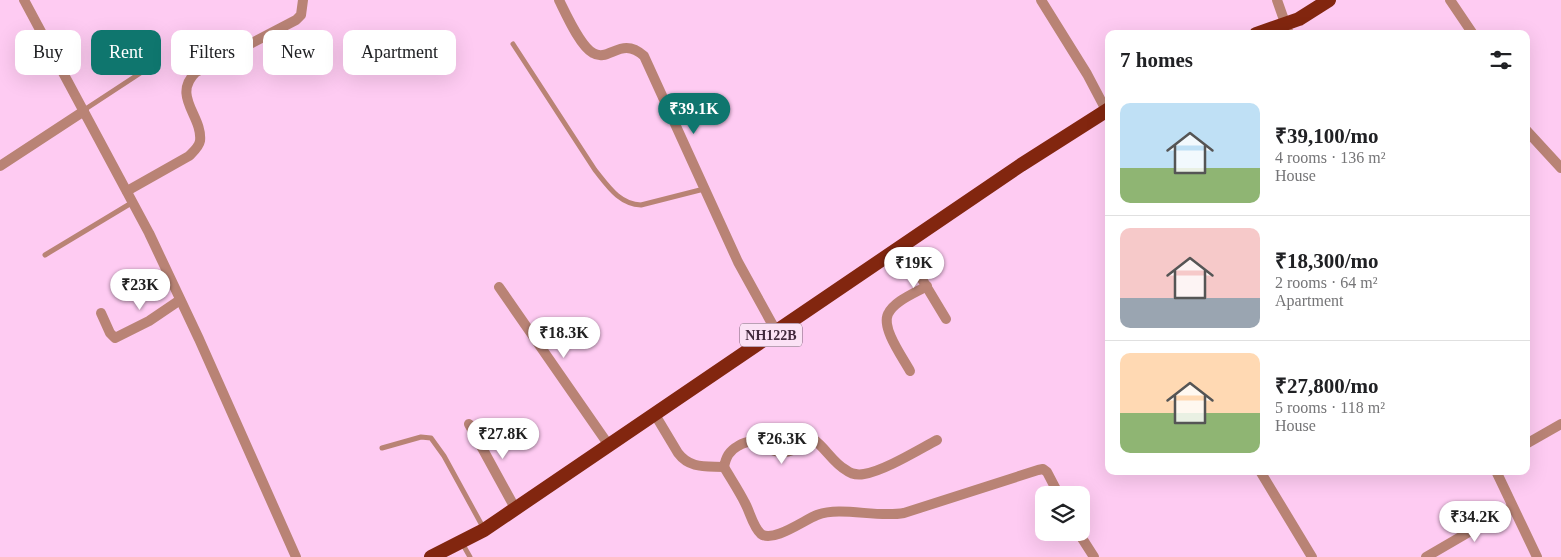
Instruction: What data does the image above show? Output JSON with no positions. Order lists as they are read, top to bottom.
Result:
{
  "streets": {
    "highway": ["NH122B"]
  },
  "page": {
    "chip": [
      "Buy",
      "Rent",
      "Filters",
      "New",
      "Apartment"
    ],
    "heading": "7 homes",
    "list": [
      {
        "name": "₹39,100/mo",
        "note": "4 rooms · 136 m² · House"
      },
      {
        "name": "₹18,300/mo",
        "note": "2 rooms · 64 m² · Apartment"
      },
      {
        "name": "₹27,800/mo",
        "note": "5 rooms · 118 m² · House"
      }
    ],
    "price": [
      "₹39.1K",
      "₹19K",
      "₹23K",
      "₹18.3K",
      "₹27.8K",
      "₹26.3K",
      "₹34.2K"
    ]
  }
}
